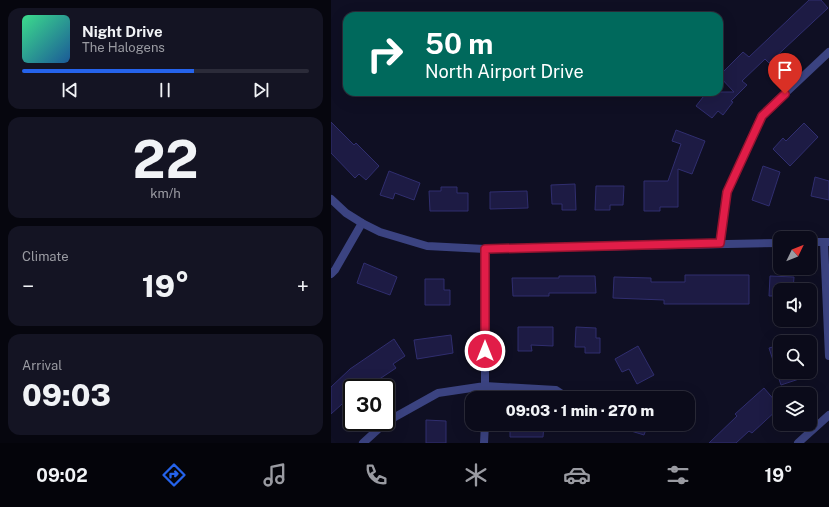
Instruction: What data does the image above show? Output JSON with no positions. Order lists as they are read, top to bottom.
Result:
{
  "north": "top right",
  "page": {
    "turn": ["50 m", "North Airport Drive"],
    "song": ["Night Drive", "The Halogens"],
    "tile": [
      ["22", "km/h"],
      "Climate",
      ["Arrival", "09:03"]
    ],
    "heat": ["−", "19°", "+"],
    "limit": "30",
    "trip": "09:03 · 1 min · 270 m",
    "tabs": ["09:02", "19°"]
  }
}
